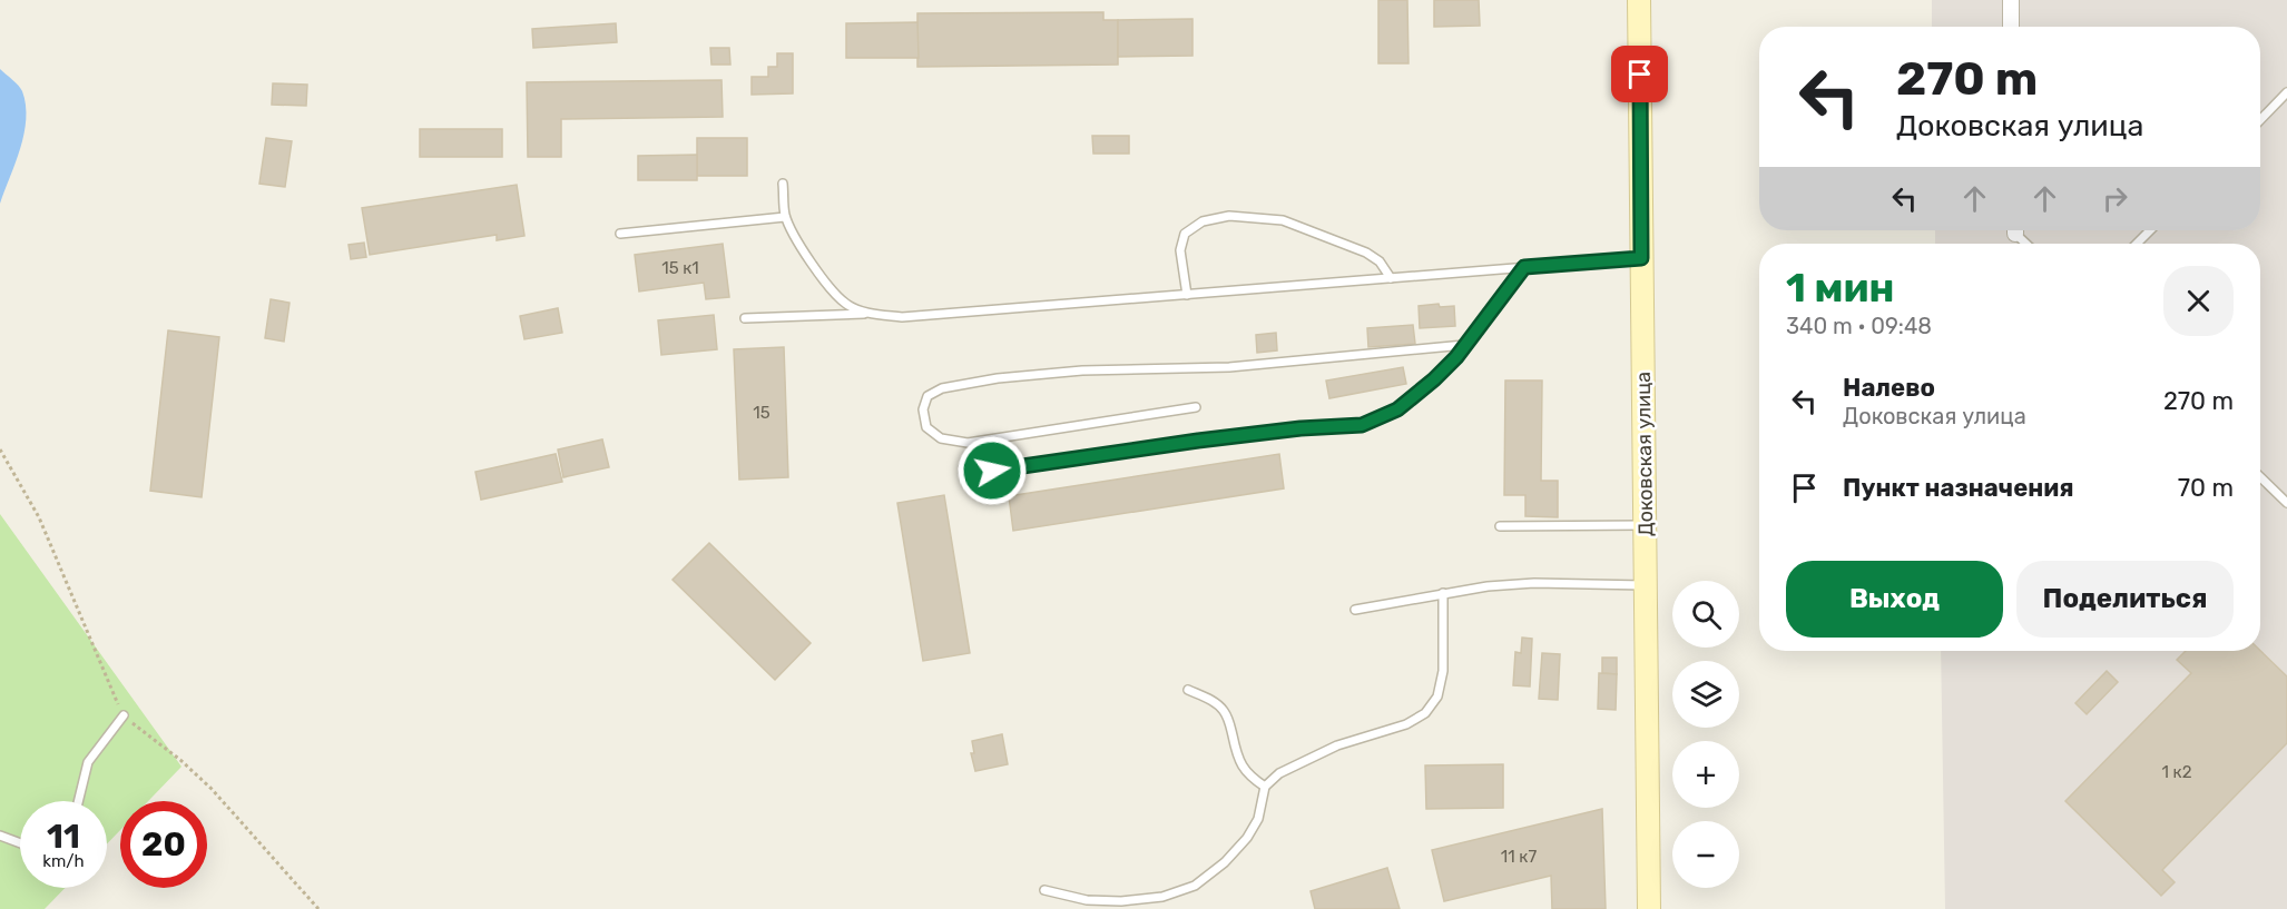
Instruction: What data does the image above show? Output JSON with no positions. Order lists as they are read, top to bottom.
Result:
{
  "streets": {
    "street": ["Доковская улица"]
  },
  "house_numbers": [
    "15 к1",
    "15",
    "1 к2",
    "11 к7"
  ],
  "page": {
    "turn": ["270 m", "Доковская улица"],
    "heading": ["1 мин", "340 m · 09:48"],
    "list": [
      {
        "name": "Налево",
        "note": "Доковская улица",
        "value": "270 m"
      },
      {
        "name": "Пункт назначения",
        "value": "70 m"
      }
    ],
    "buttons": ["Выход", "Поделиться"],
    "map_buttons": ["+", "−"],
    "speed": "11 km/h",
    "limit": "20"
  }
}
